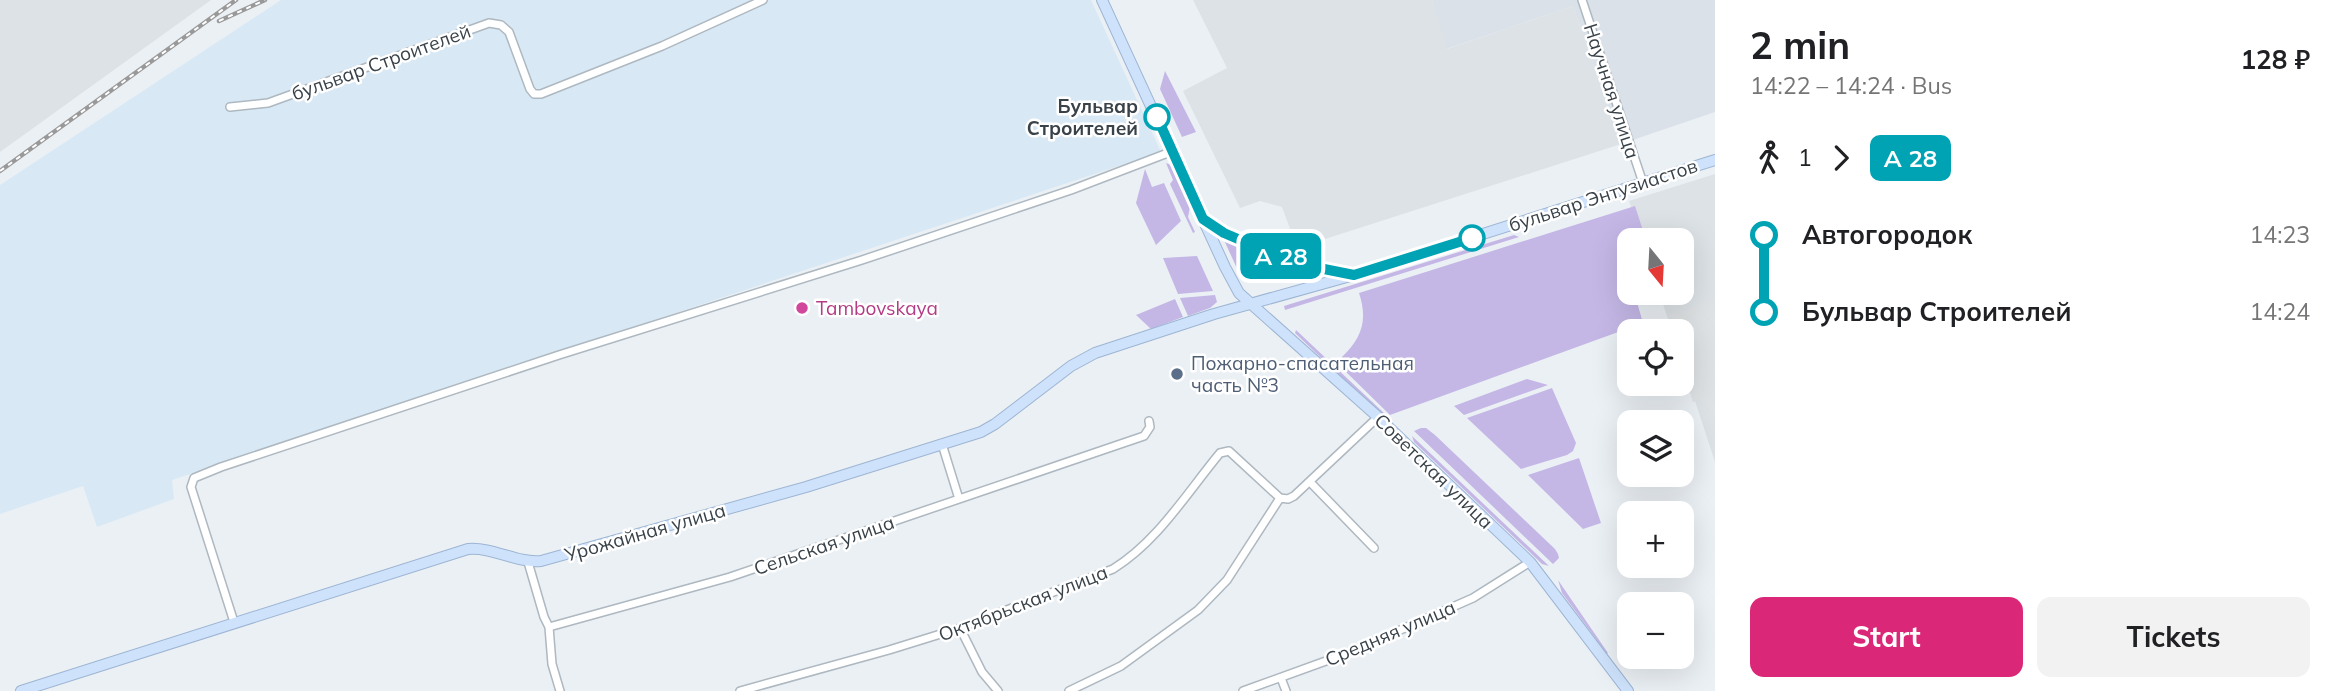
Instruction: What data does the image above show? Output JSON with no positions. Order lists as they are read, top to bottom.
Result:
{
  "streets": {
    "main road": ["бульвар Энтузиастов", "Советская улица", "Урожайная улица"],
    "street": [
      "бульвар Строителей",
      "Научная улица",
      "Сельская улица",
      "Октябрьская улица",
      "Средняя улица"
    ]
  },
  "crossings": [
    ["Научная улица", "бульвар Энтузиастов"],
    ["бульвар Энтузиастов", "Советская улица"],
    ["бульвар Энтузиастов", "Урожайная улица"],
    ["Советская улица", "Урожайная улица"],
    ["Советская улица", "Средняя улица"]
  ],
  "places": ["Бульвар Строителей", "Tambovskaya", "Пожарно-спасательная часть №3"],
  "north": "bottom",
  "page": {
    "on_map": "А 28",
    "heading": ["2 min", "14:22 – 14:24 · Bus", "128 ₽"],
    "legs": ["1", "А 28"],
    "list": [
      {
        "name": "Автогородок",
        "value": "14:23"
      },
      {
        "name": "Бульвар Строителей",
        "value": "14:24"
      }
    ],
    "map_buttons": ["+", "−"],
    "buttons": ["Start", "Tickets"]
  }
}
